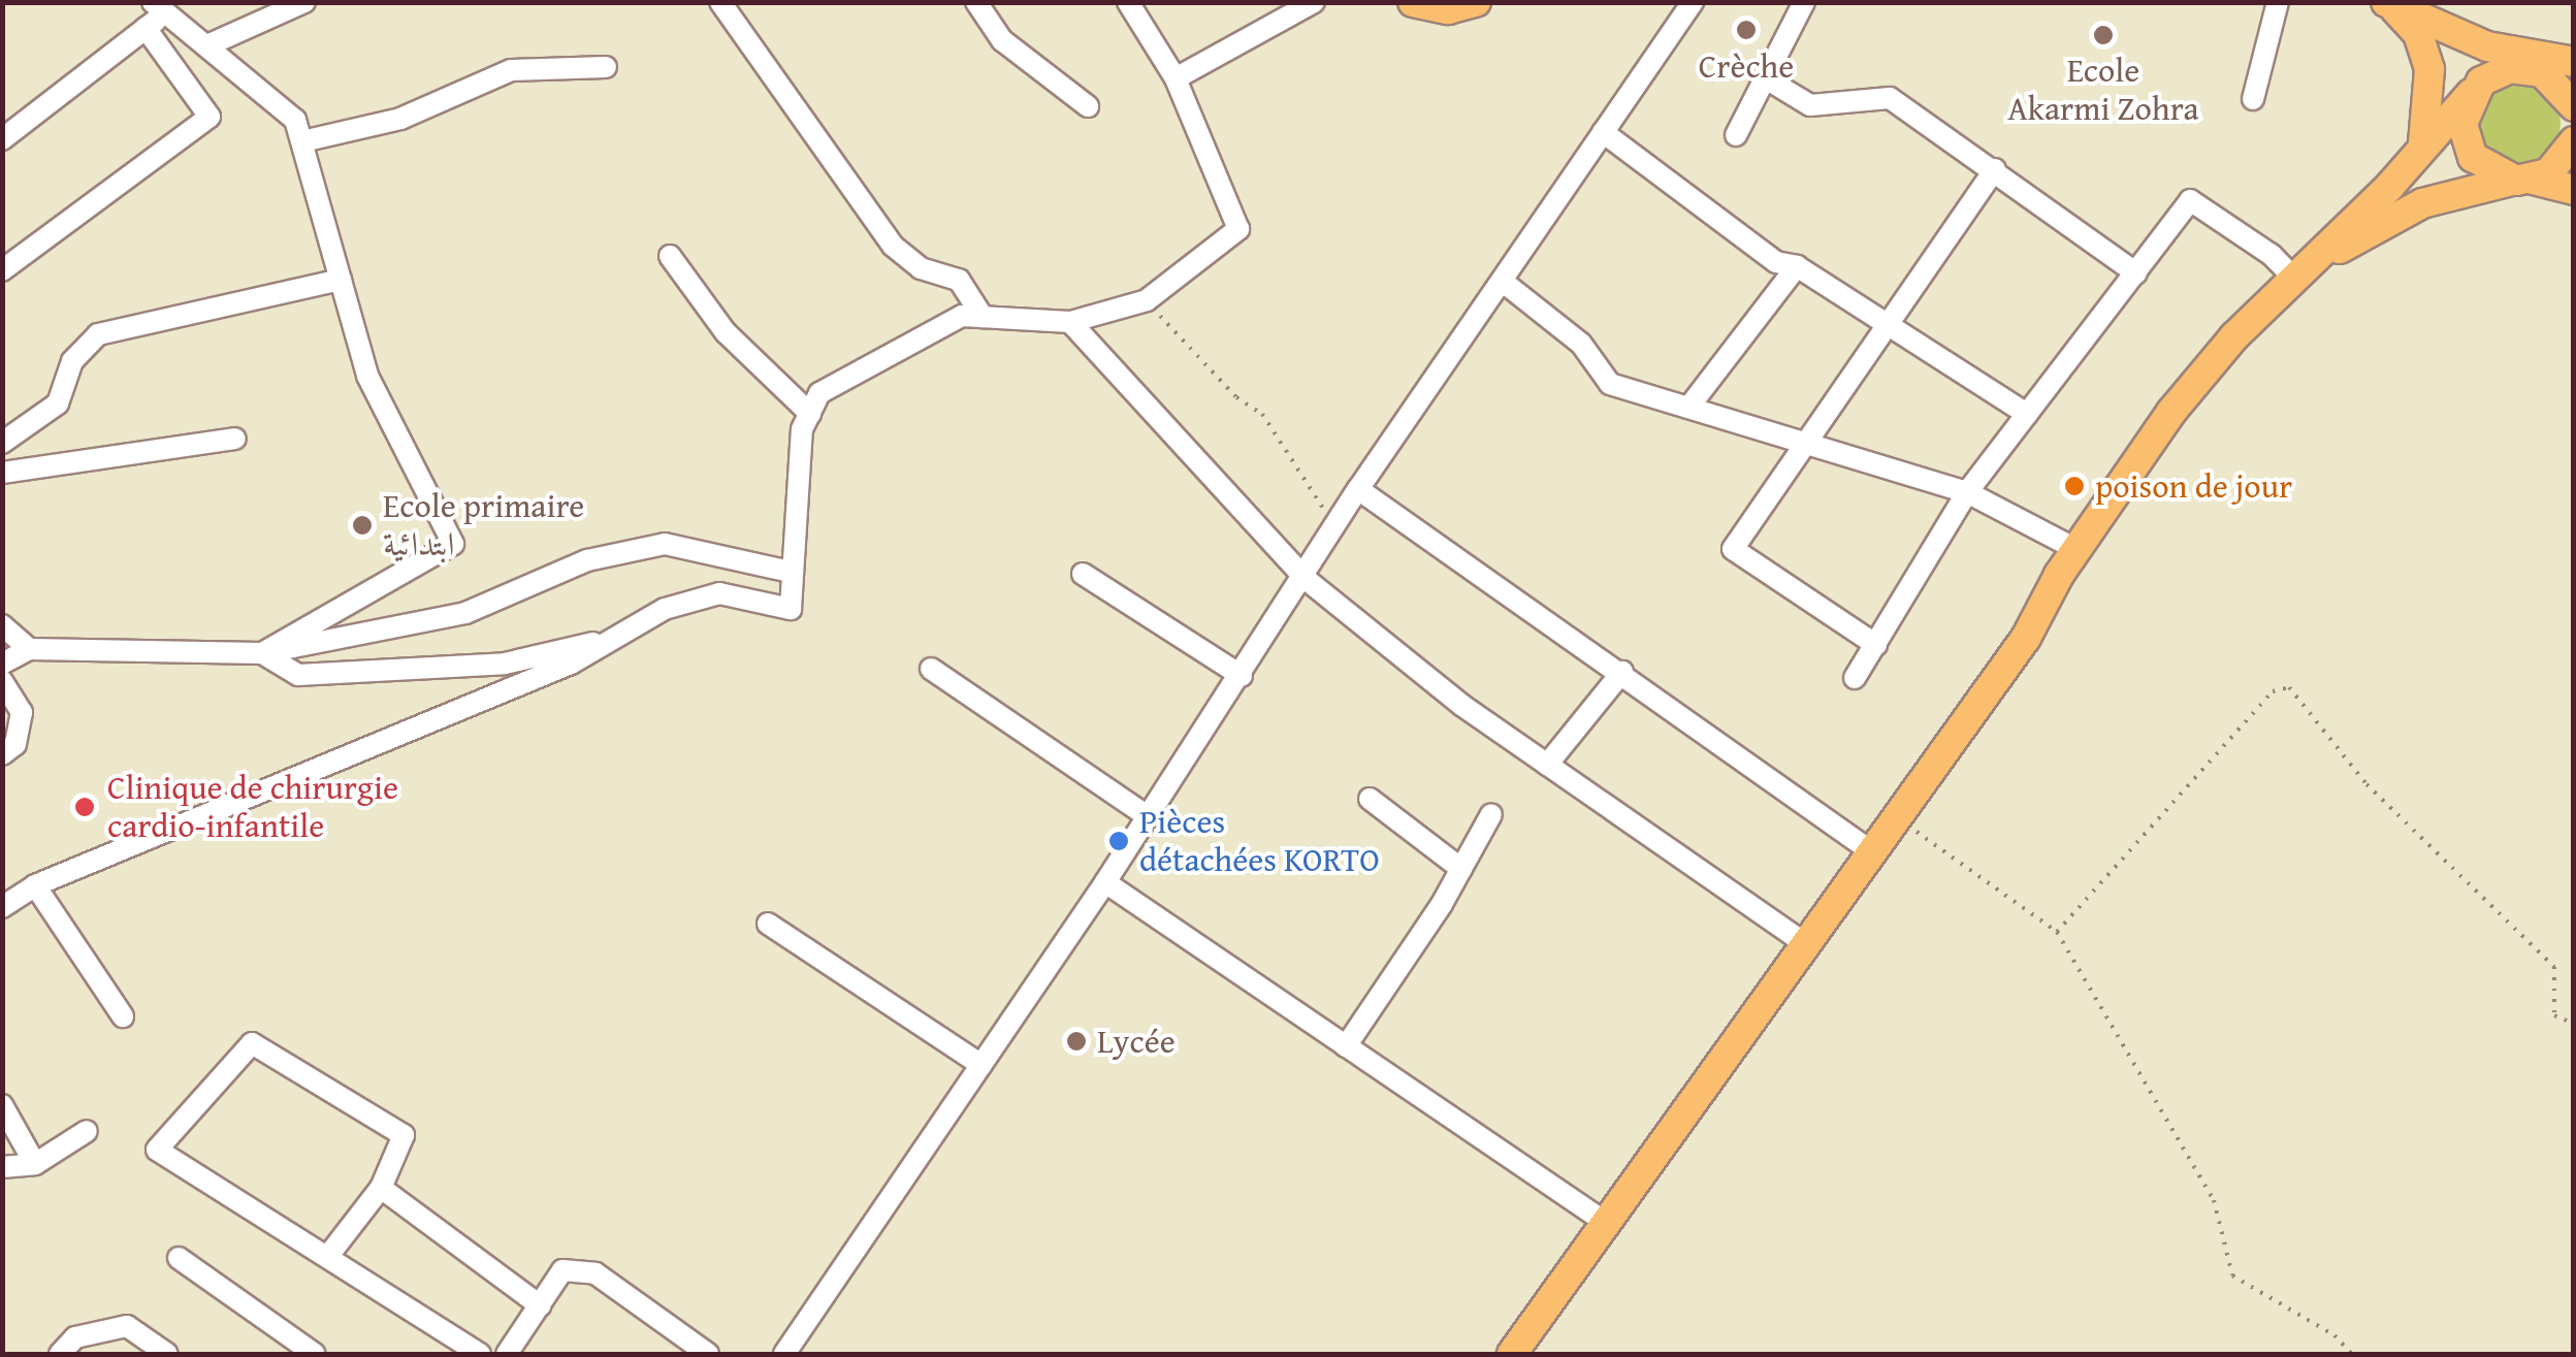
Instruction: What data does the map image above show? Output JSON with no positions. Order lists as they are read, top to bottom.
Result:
{
  "places": [
    "Crèche",
    "Ecole Akarmi Zohra",
    "poison de jour",
    "Ecole primaire ابتدائية",
    "Clinique de chirurgie cardio-infantile",
    "Pièces détachées KORTO",
    "Lycée"
  ]
}
